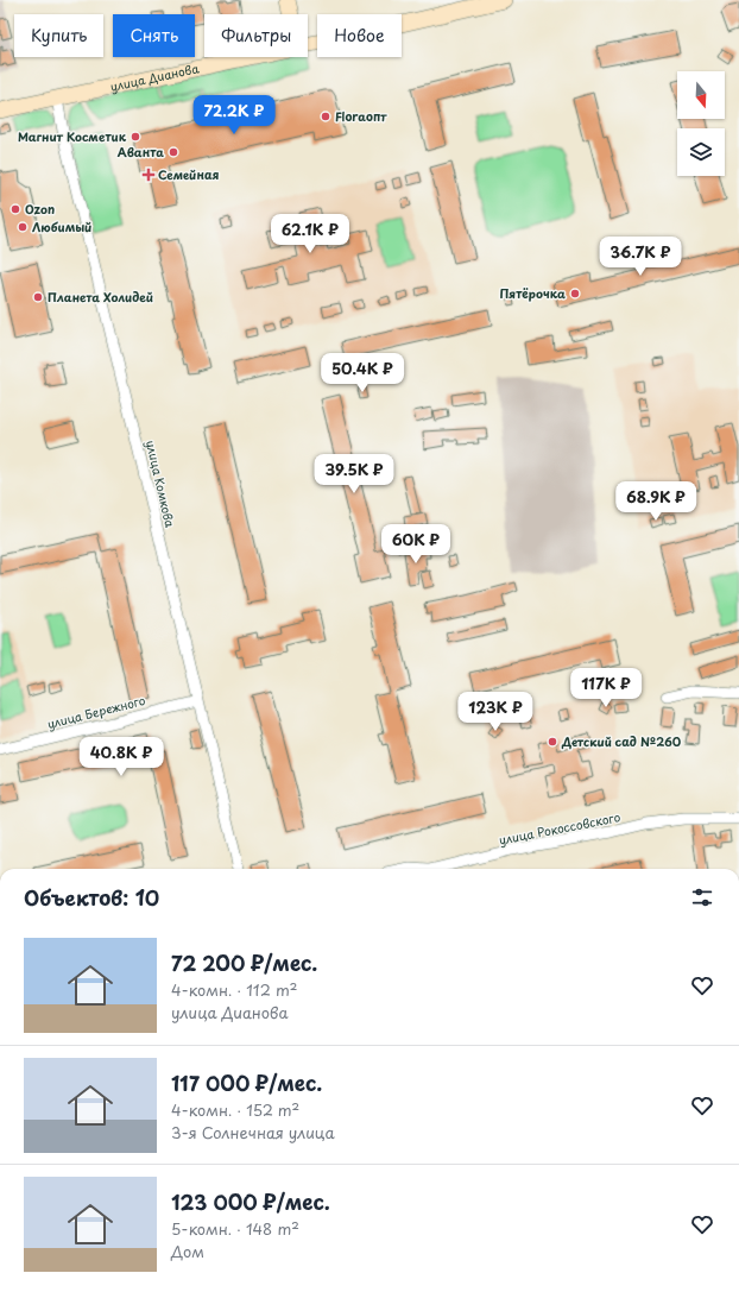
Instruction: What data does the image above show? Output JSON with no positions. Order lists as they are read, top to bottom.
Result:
{
  "streets": {
    "main road": ["улица Дианова"],
    "street": ["улица Комкова", "улица Бережного", "улица Рокоссовского"]
  },
  "crossings": [
    ["улица Дианова", "улица Комкова"],
    ["улица Комкова", "улица Бережного"]
  ],
  "places": {
    "other": [
      "Floraопт",
      "Магнит Косметик",
      "Аванта",
      "Ozon",
      "Любимый",
      "Пятёрочка",
      "Планета Холидей",
      "Детский сад №260"
    ],
    "health": ["Семейная"]
  },
  "north": "bottom",
  "page": {
    "chip": [
      "Купить",
      "Снять",
      "Фильтры",
      "Новое"
    ],
    "price": [
      "72.2K ₽",
      "62.1K ₽",
      "36.7K ₽",
      "50.4K ₽",
      "39.5K ₽",
      "68.9K ₽",
      "60K ₽",
      "117K ₽",
      "123K ₽",
      "40.8K ₽"
    ],
    "heading": "Объектов: 10",
    "list": [
      {
        "name": "72 200 ₽/мес.",
        "note": "4-комн. · 112 m² · улица Дианова"
      },
      {
        "name": "117 000 ₽/мес.",
        "note": "4-комн. · 152 m² · 3-я Солнечная улица"
      },
      {
        "name": "123 000 ₽/мес.",
        "note": "5-комн. · 148 m² · Дом"
      }
    ]
  }
}
